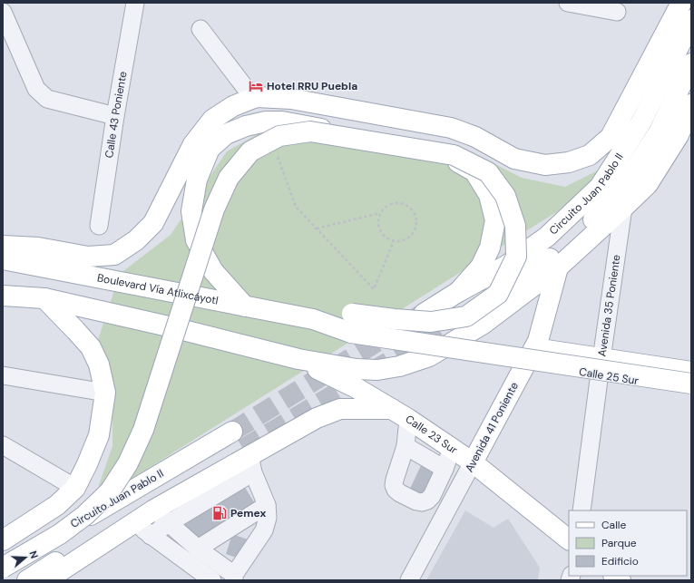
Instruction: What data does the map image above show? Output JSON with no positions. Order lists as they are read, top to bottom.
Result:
{
  "streets": {
    "main road": [
      "Circuito Juan Pablo II",
      "Boulevard Vía Atlixcáyotl",
      "Calle 25 Sur",
      "Avenida 41 Poniente",
      "Calle 23 Sur"
    ],
    "street": ["Calle 43 Poniente", "Avenida 35 Poniente"]
  },
  "crossings": [
    ["Avenida 35 Poniente", "Calle 25 Sur"],
    ["Calle 25 Sur", "Avenida 41 Poniente"],
    ["Avenida 41 Poniente", "Calle 23 Sur"]
  ],
  "places": {
    "hotel": ["Hotel RRU Puebla"],
    "fuel station": ["Pemex"]
  },
  "legend": ["Calle", "Parque", "Edificio"],
  "north": "right"
}
